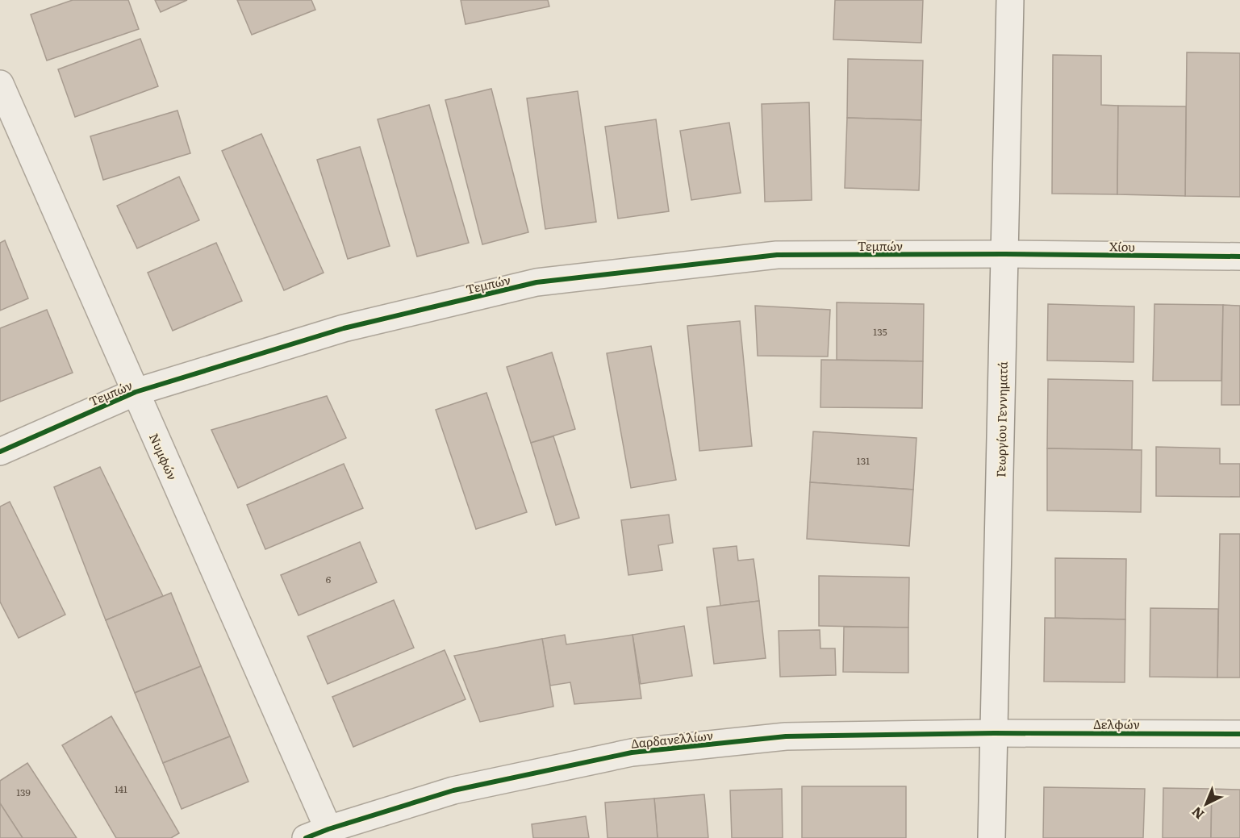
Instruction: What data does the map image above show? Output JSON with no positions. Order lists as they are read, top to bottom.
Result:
{
  "streets": {
    "street": [
      "Τεμπών",
      "Χίου",
      "Γεωργίου Γεννηματά",
      "Νυμφών",
      "Δελφών",
      "Δαρδανελλίων"
    ]
  },
  "crossings": [
    ["Τεμπών", "Χίου"],
    ["Τεμπών", "Γεωργίου Γεννηματά"],
    ["Τεμπών", "Νυμφών"],
    ["Χίου", "Γεωργίου Γεννηματά"],
    ["Γεωργίου Γεννηματά", "Δελφών"],
    ["Γεωργίου Γεννηματά", "Δαρδανελλίων"],
    ["Νυμφών", "Δαρδανελλίων"],
    ["Δελφών", "Δαρδανελλίων"]
  ],
  "house_numbers": [
    "135",
    "131",
    "6",
    "141",
    "139"
  ],
  "north": "bottom left"
}
